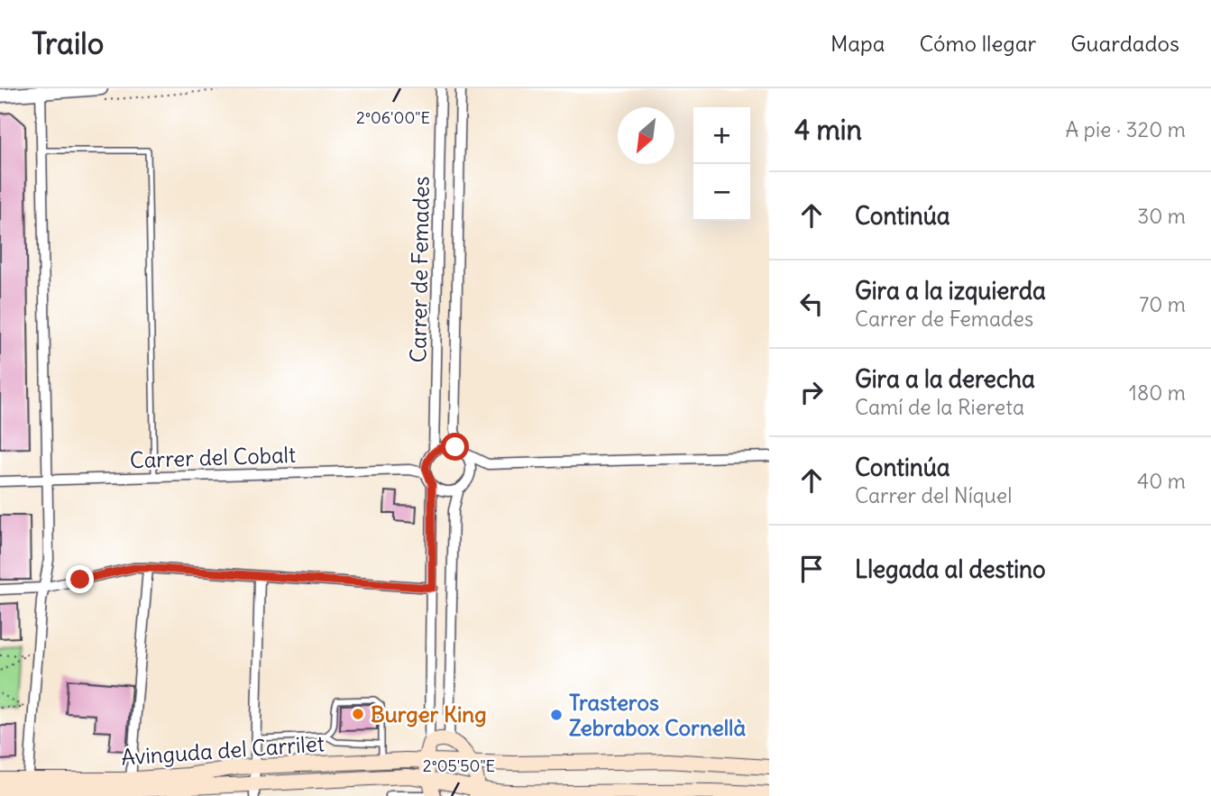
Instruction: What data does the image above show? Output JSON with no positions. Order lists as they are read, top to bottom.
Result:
{
  "streets": {
    "main road": ["Avinguda del Carrilet"],
    "street": ["Carrer de Femades", "Carrer del Cobalt"]
  },
  "crossings": [
    ["Carrer de Femades", "Carrer del Cobalt"]
  ],
  "places": ["Burger King", "Trasteros Zebrabox Cornellà"],
  "north": "bottom left",
  "page": {
    "header": "Trailo",
    "nav": ["Mapa", "Cómo llegar", "Guardados"],
    "heading": ["4 min", "A pie · 320 m"],
    "map_buttons": ["+", "−"],
    "list": [
      ["Continúa", "30 m"],
      ["Gira a la izquierda", "Carrer de Femades", "70 m"],
      ["Gira a la derecha", "Camí de la Riereta", "180 m"],
      ["Continúa", "Carrer del Níquel", "40 m"],
      "Llegada al destino"
    ]
  },
  "coordinates": ["2°06'00\"E", "2°05'50\"E"]
}
